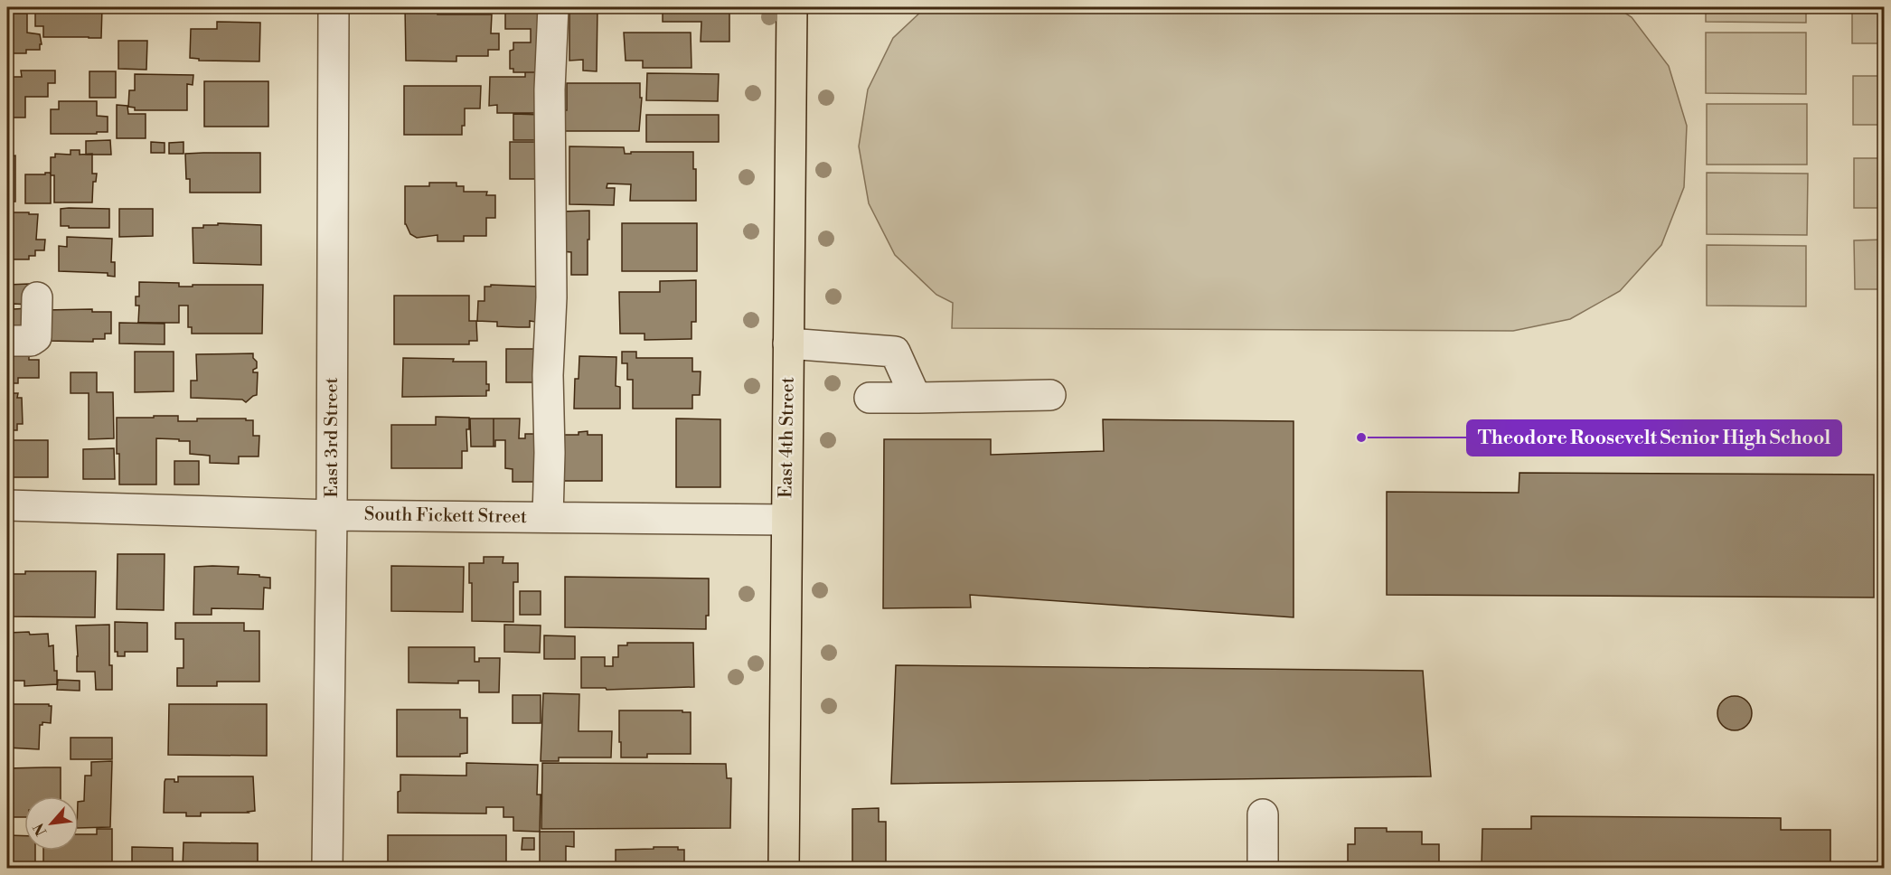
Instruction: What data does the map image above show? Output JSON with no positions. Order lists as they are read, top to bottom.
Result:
{
  "streets": {
    "main road": ["East 4th Street"],
    "street": ["East 3rd Street", "South Fickett Street"]
  },
  "crossings": [
    ["East 3rd Street", "South Fickett Street"],
    ["East 4th Street", "South Fickett Street"]
  ],
  "places": ["Theodore Roosevelt Senior High School"],
  "north": "bottom left"
}
